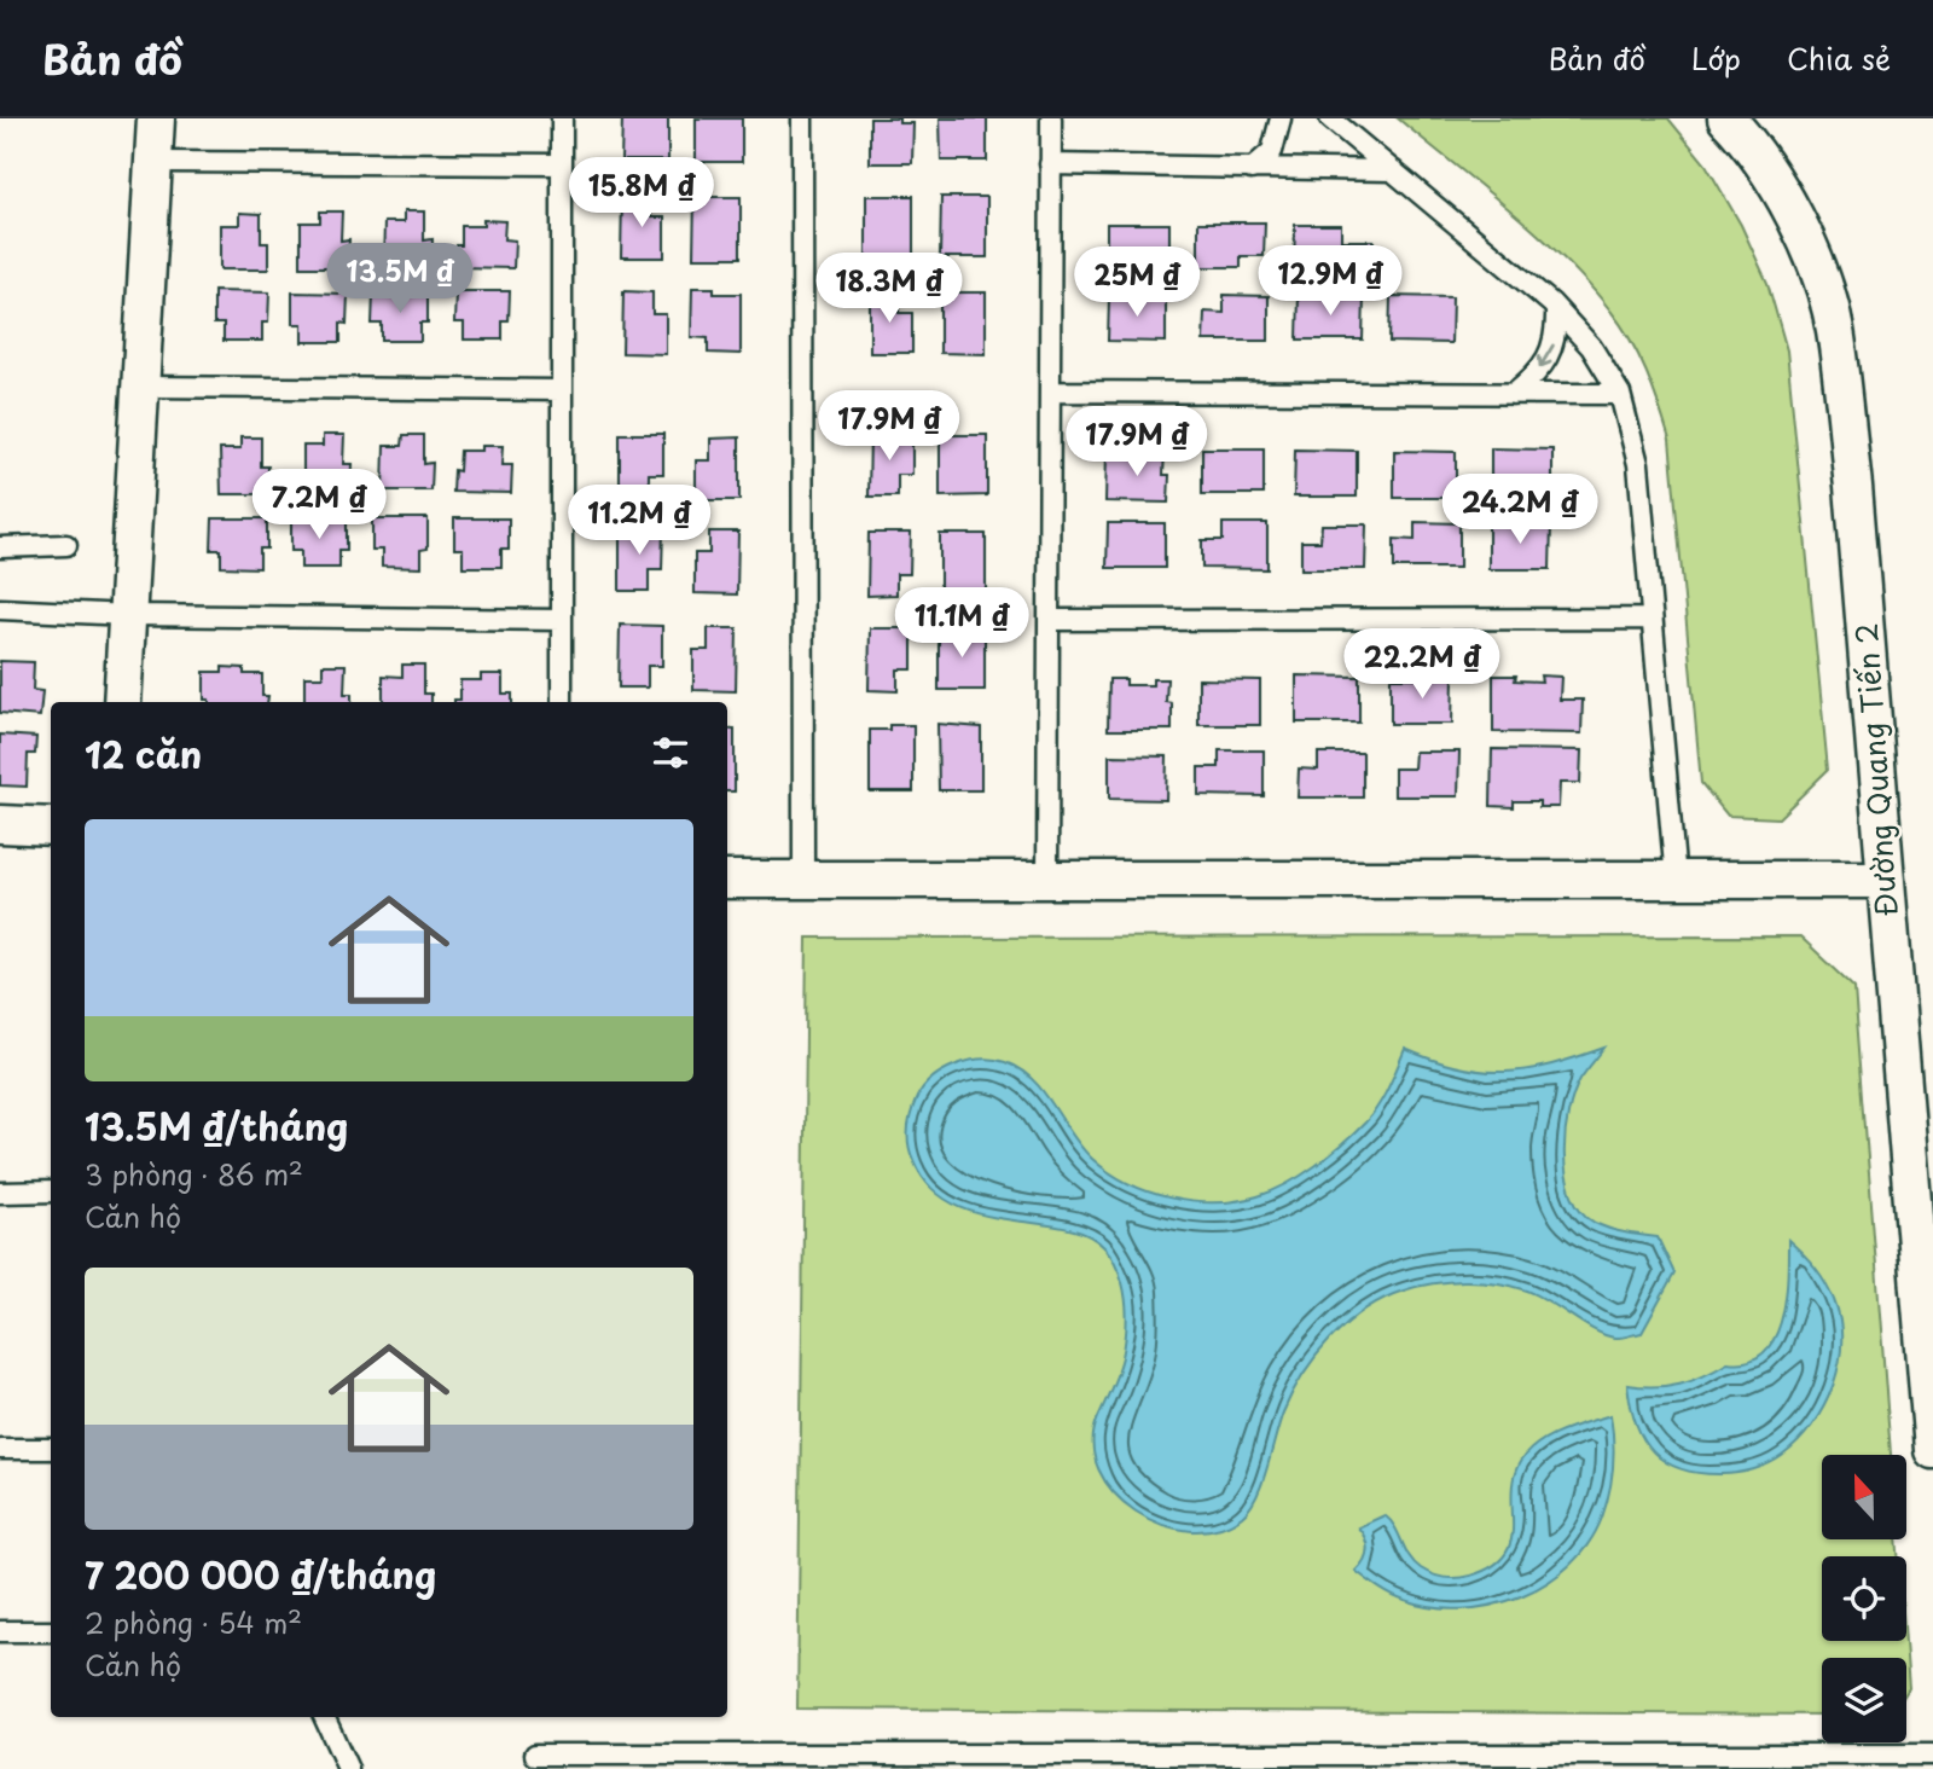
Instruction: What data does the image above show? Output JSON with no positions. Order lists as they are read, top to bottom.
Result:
{
  "streets": {
    "street": ["Đường Quang Tiến 2"]
  },
  "north": "top",
  "page": {
    "header": "Bản đồ",
    "nav": ["Bản đồ", "Lớp", "Chia sẻ"],
    "price": [
      "15.8M ₫",
      "13.5M ₫",
      "12.9M ₫",
      "25M ₫",
      "18.3M ₫",
      "17.9M ₫",
      "17.9M ₫",
      "7.2M ₫",
      "24.2M ₫",
      "11.2M ₫",
      "11.1M ₫",
      "22.2M ₫"
    ],
    "heading": "12 căn",
    "list": [
      {
        "name": "13.5M ₫/tháng",
        "note": "3 phòng · 86 m² · Căn hộ"
      },
      {
        "name": "7 200 000 ₫/tháng",
        "note": "2 phòng · 54 m² · Căn hộ"
      }
    ]
  }
}
